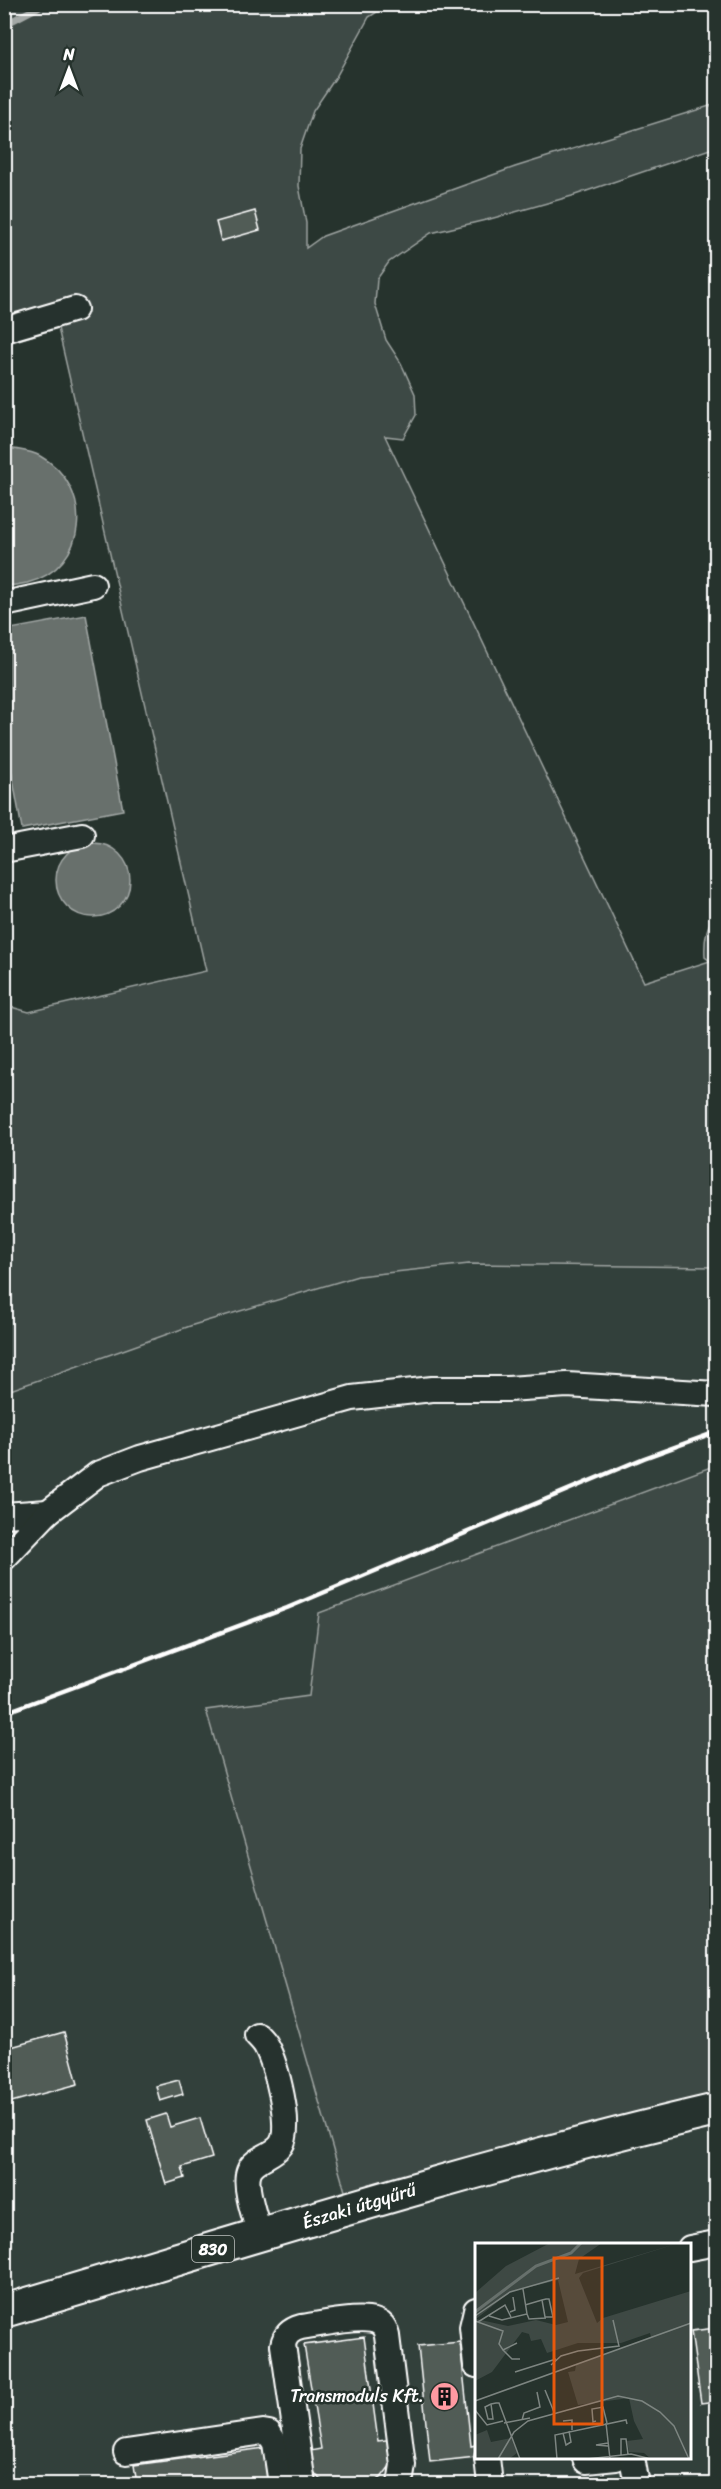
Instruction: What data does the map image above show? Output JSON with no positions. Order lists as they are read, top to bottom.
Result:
{
  "streets": {
    "main road": ["Északi útgyűrű", "830"]
  },
  "places": {
    "building": ["Transmoduls Kft."]
  },
  "north": "top"
}
